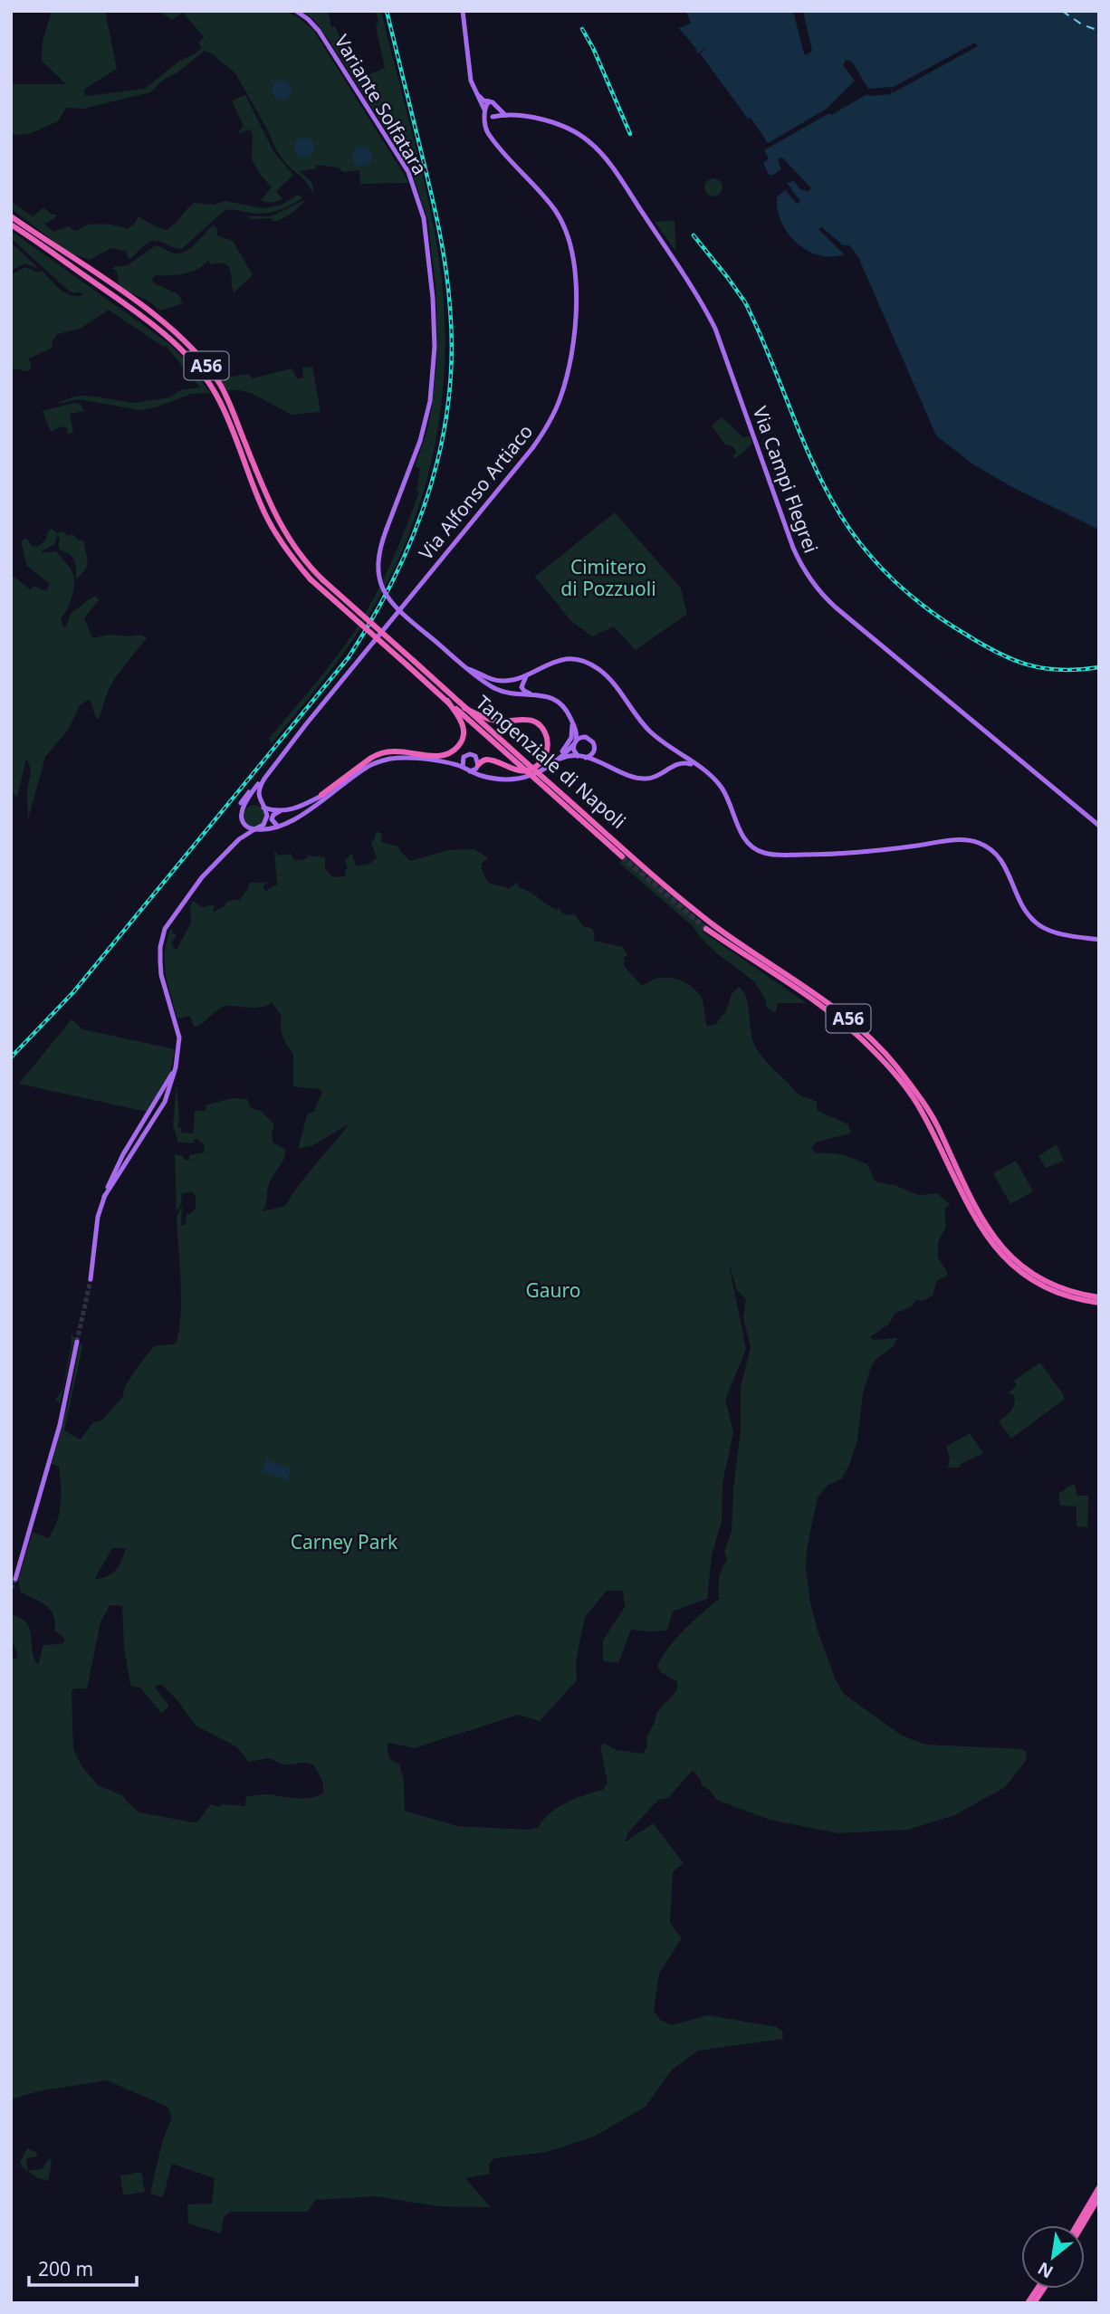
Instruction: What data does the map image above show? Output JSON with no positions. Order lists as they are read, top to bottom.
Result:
{
  "streets": {
    "highway": ["A56", "Tangenziale di Napoli"],
    "main road": ["Variante Solfatara", "Via Campi Flegrei", "Via Alfonso Artiaco"]
  },
  "parks": ["Cimitero di Pozzuoli", "Gauro", "Carney Park"],
  "scale_bar": "200 m",
  "north": "bottom left"
}
